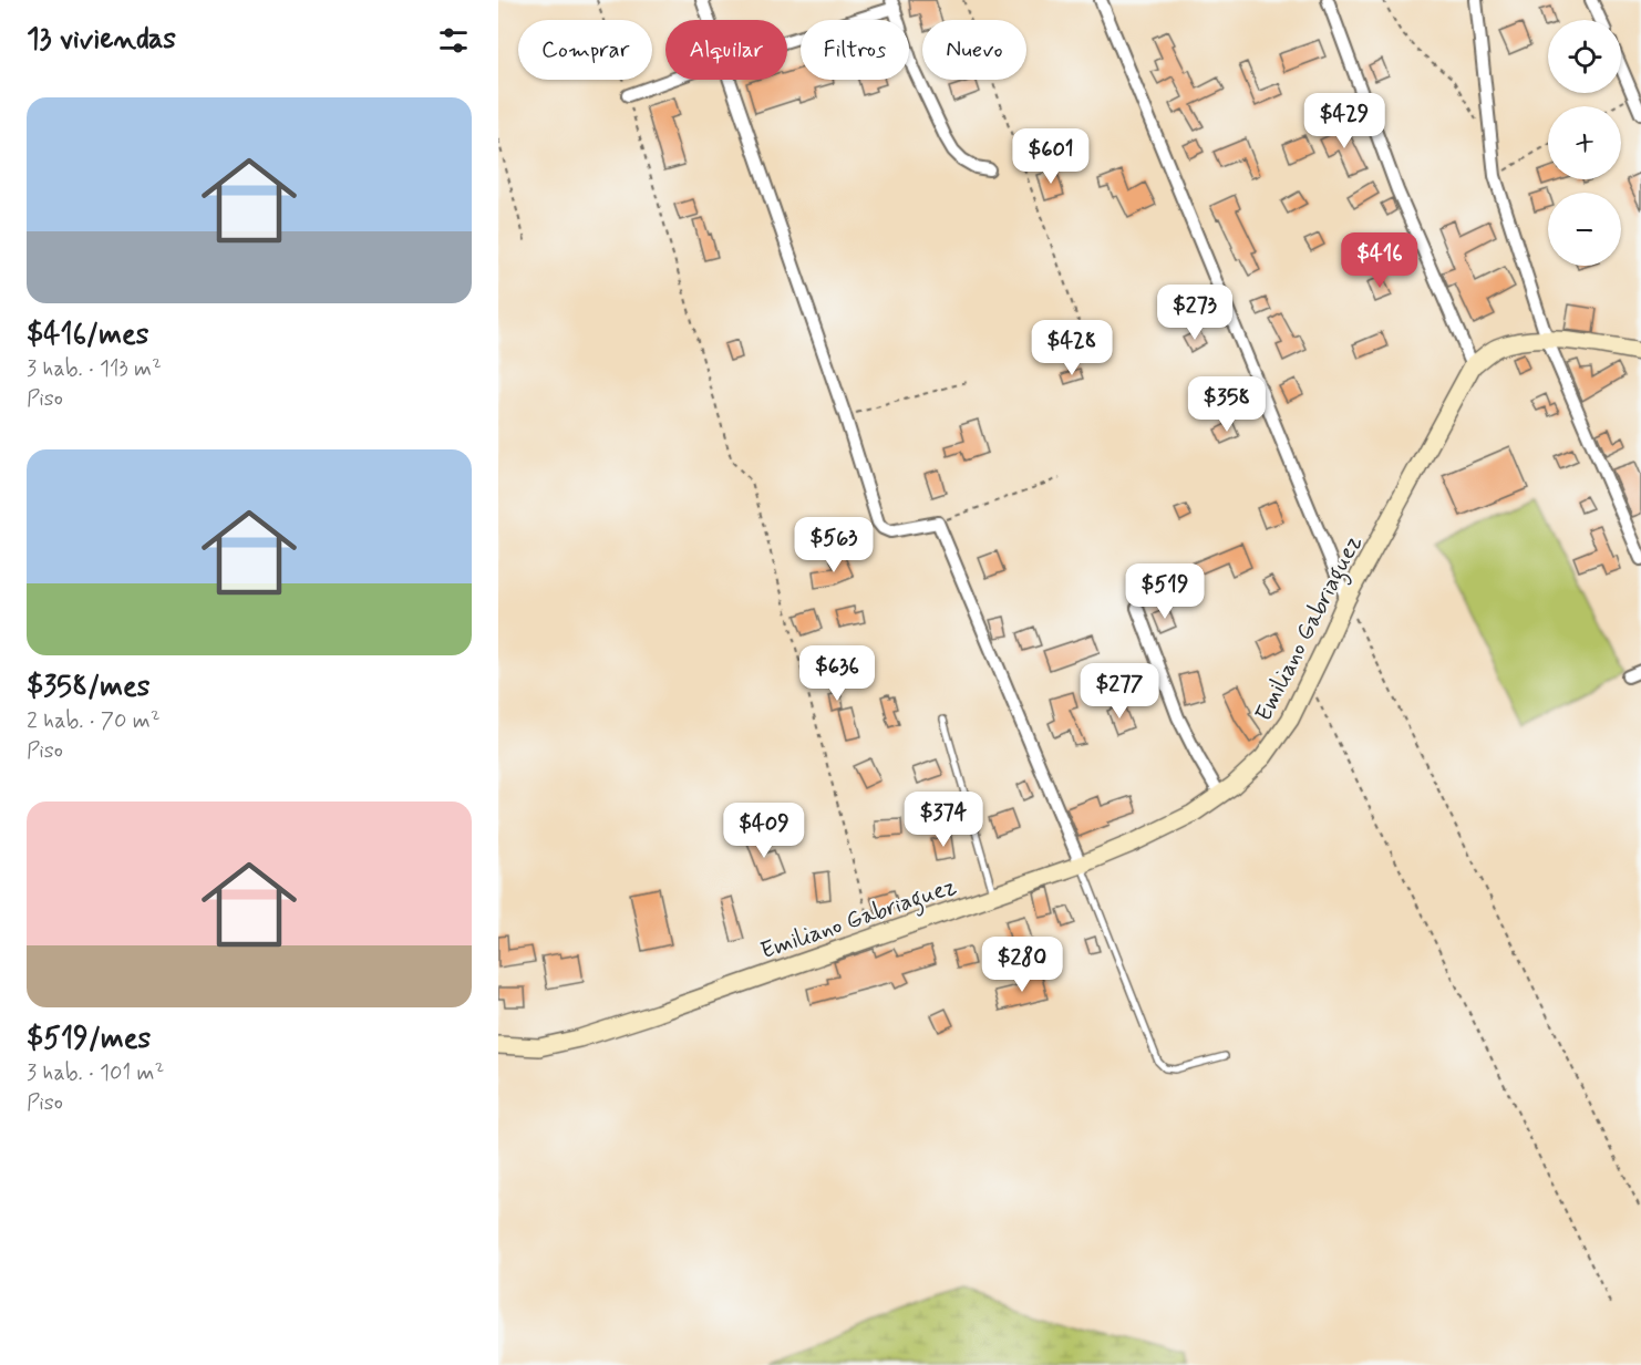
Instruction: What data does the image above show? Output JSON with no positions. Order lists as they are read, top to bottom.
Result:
{
  "streets": {
    "main road": ["Emiliano Gabriaguez"]
  },
  "page": {
    "heading": "13 viviendas",
    "map_buttons": ["+", "−"],
    "chip": [
      "Comprar",
      "Alquilar",
      "Filtros",
      "Nuevo"
    ],
    "list": [
      {
        "name": "$416/mes",
        "note": "3 hab. · 113 m² · Piso"
      },
      {
        "name": "$358/mes",
        "note": "2 hab. · 70 m² · Piso"
      },
      {
        "name": "$519/mes",
        "note": "3 hab. · 101 m² · Piso"
      }
    ],
    "price": [
      "$429",
      "$601",
      "$416",
      "$273",
      "$428",
      "$358",
      "$563",
      "$519",
      "$636",
      "$277",
      "$374",
      "$409",
      "$280"
    ]
  }
}
